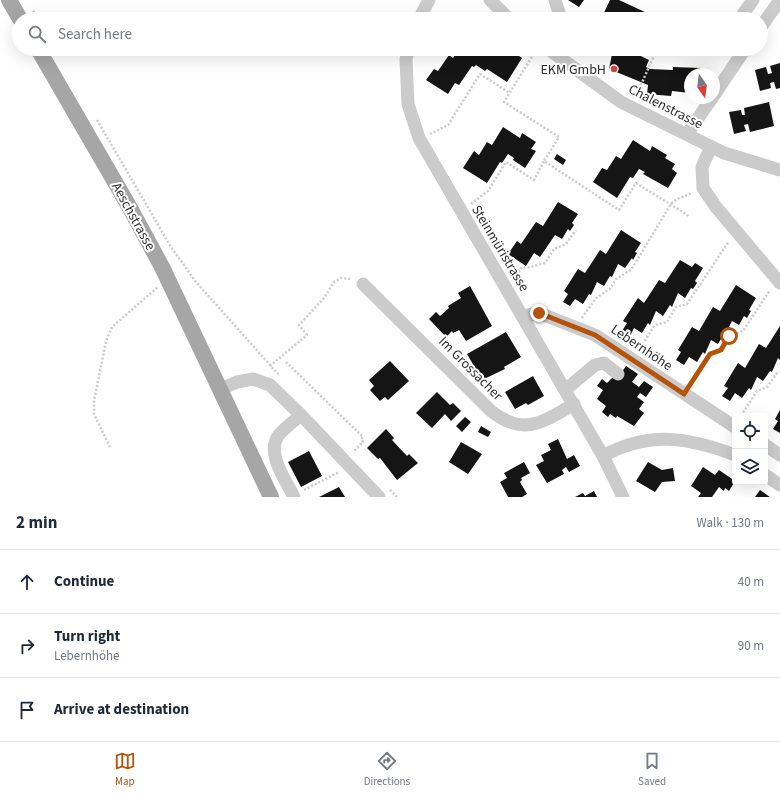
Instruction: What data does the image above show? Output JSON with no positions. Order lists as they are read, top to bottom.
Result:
{
  "streets": {
    "main road": ["Aeschstrasse"],
    "street": [
      "Chalenstrasse",
      "Steinmüristrasse",
      "Lebernhöhe",
      "Im Grossacher"
    ]
  },
  "crossings": [
    ["Steinmüristrasse", "Lebernhöhe"],
    ["Steinmüristrasse", "Im Grossacher"]
  ],
  "places": ["EKM GmbH"],
  "north": "bottom",
  "page": {
    "search": "Search here",
    "heading": ["2 min", "Walk · 130 m"],
    "list": [
      ["Continue", "40 m"],
      ["Turn right", "Lebernhöhe", "90 m"],
      "Arrive at destination"
    ],
    "nav": ["Map", "Directions", "Saved"]
  }
}
